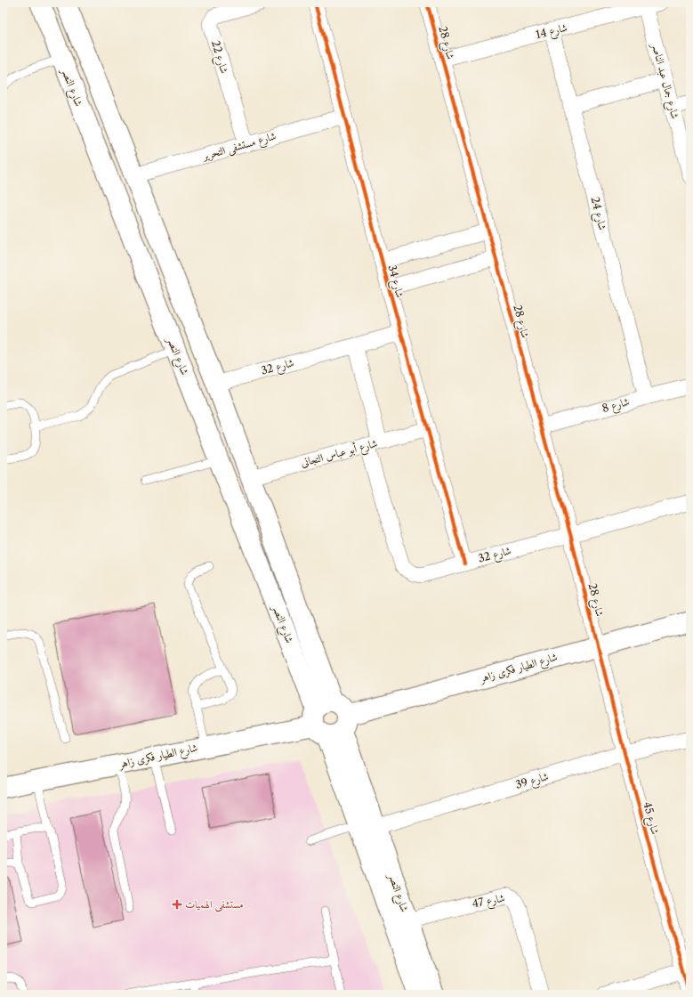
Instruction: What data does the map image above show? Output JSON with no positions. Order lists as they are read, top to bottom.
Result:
{
  "streets": {
    "main road": ["شارع النصر", "شارع الطيار فكرى زاهر"],
    "street": [
      "شارع 14",
      "شارع 28",
      "شارع 22",
      "شارع جمال عبد الناصر",
      "شارع مستشفى التحرير",
      "شارع 24",
      "شارع 34",
      "شارع 32",
      "شارع 8",
      "شارع أبو عباس التجانى",
      "شارع 39",
      "شارع 45",
      "شارع 47"
    ]
  },
  "crossings": [
    ["شارع 14", "شارع 28"],
    ["شارع 14", "شارع جمال عبد الناصر"],
    ["شارع 14", "شارع 24"],
    ["شارع 28", "شارع 32"],
    ["شارع 28", "شارع 8"],
    ["شارع 28", "شارع الطيار فكرى زاهر"],
    ["شارع 28", "شارع 45"],
    ["شارع 22", "شارع مستشفى التحرير"],
    ["شارع النصر", "شارع مستشفى التحرير"],
    ["شارع النصر", "شارع 32"],
    ["شارع النصر", "شارع أبو عباس التجانى"],
    ["شارع النصر", "شارع الطيار فكرى زاهر"],
    ["شارع النصر", "شارع 39"],
    ["شارع النصر", "شارع 47"],
    ["شارع مستشفى التحرير", "شارع 34"],
    ["شارع 24", "شارع 8"],
    ["شارع 34", "شارع 32"],
    ["شارع 34", "شارع أبو عباس التجانى"],
    ["شارع 32", "شارع أبو عباس التجانى"],
    ["شارع الطيار فكرى زاهر", "شارع 45"],
    ["شارع 39", "شارع 45"]
  ],
  "places": {
    "health": ["مستشفى الهميات"]
  }
}
